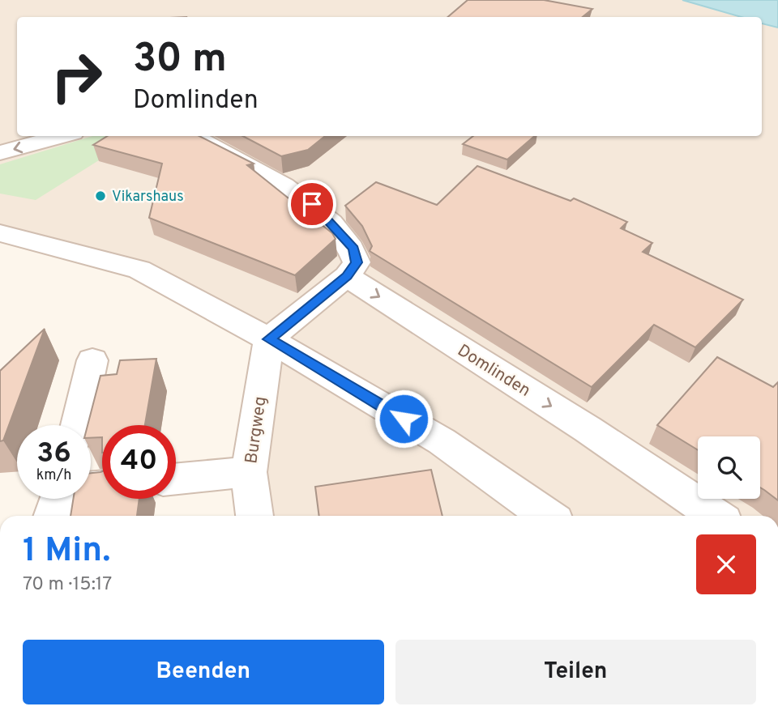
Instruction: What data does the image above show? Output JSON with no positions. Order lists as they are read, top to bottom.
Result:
{
  "streets": {
    "street": ["Domlinden", "Burgweg"]
  },
  "places": ["Vikarshaus"],
  "page": {
    "turn": ["30 m", "Domlinden"],
    "speed": "36 km/h",
    "limit": "40",
    "heading": ["1 Min.", "70 m · 15:17"],
    "buttons": ["Beenden", "Teilen"]
  }
}
